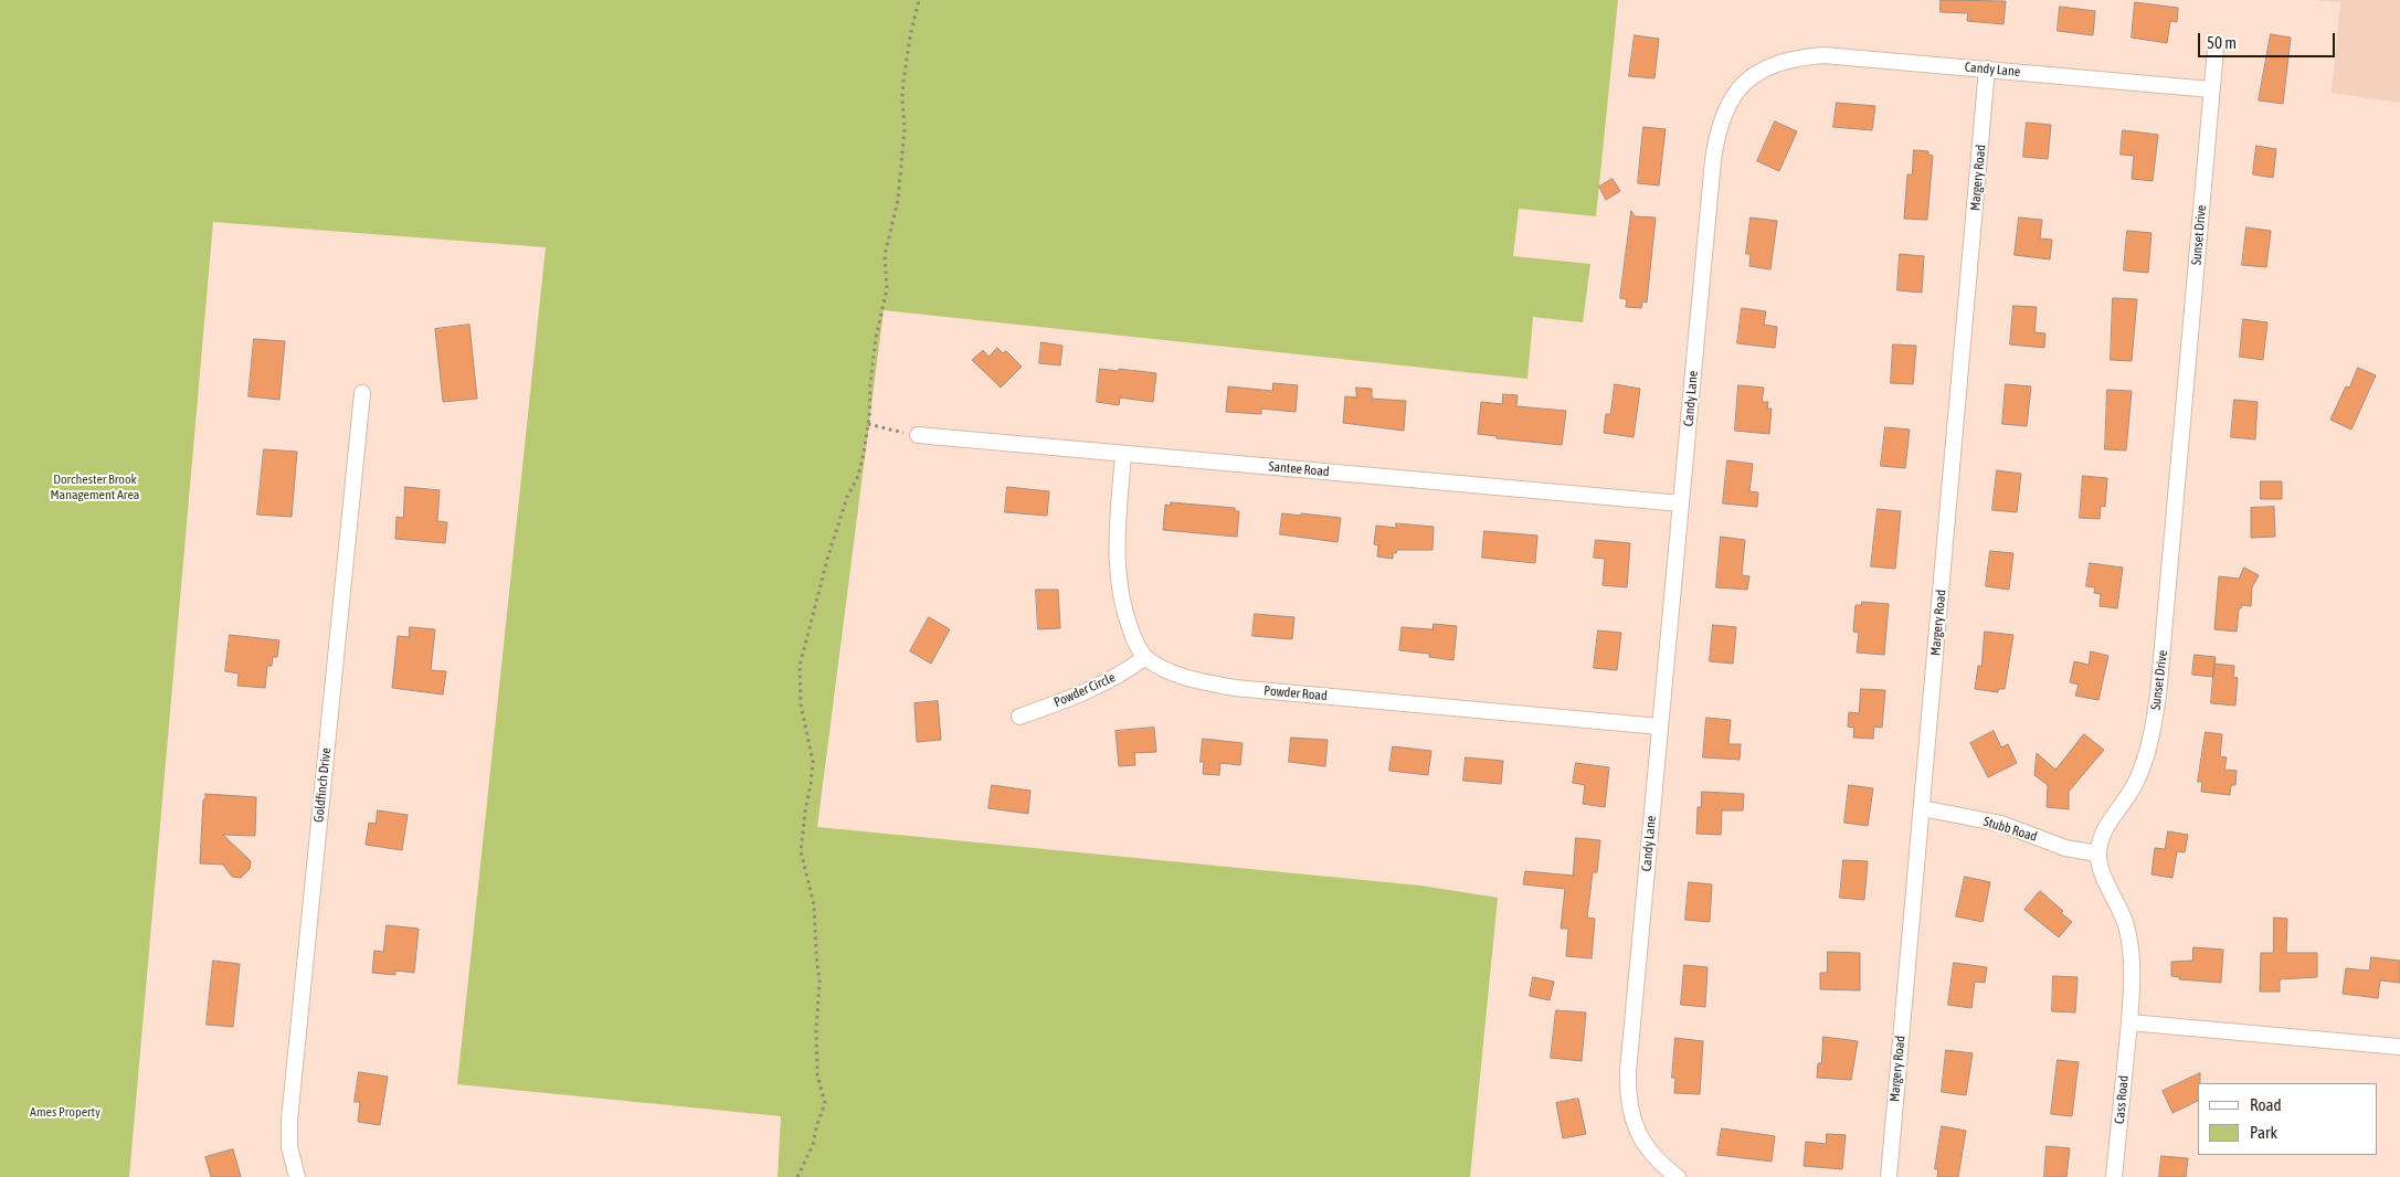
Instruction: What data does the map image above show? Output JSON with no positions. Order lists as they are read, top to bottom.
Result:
{
  "streets": {
    "street": [
      "Candy Lane",
      "Margery Road",
      "Sunset Drive",
      "Santee Road",
      "Powder Circle",
      "Powder Road",
      "Goldfinch Drive",
      "Stubb Road",
      "Cass Road"
    ]
  },
  "crossings": [
    ["Candy Lane", "Margery Road"],
    ["Candy Lane", "Sunset Drive"],
    ["Candy Lane", "Santee Road"],
    ["Candy Lane", "Powder Road"],
    ["Margery Road", "Stubb Road"],
    ["Sunset Drive", "Stubb Road"],
    ["Powder Circle", "Powder Road"]
  ],
  "parks": ["Dorchester Brook Management Area", "Ames Property"],
  "legend": ["Road", "Park"],
  "scale_bar": "50 m"
}
